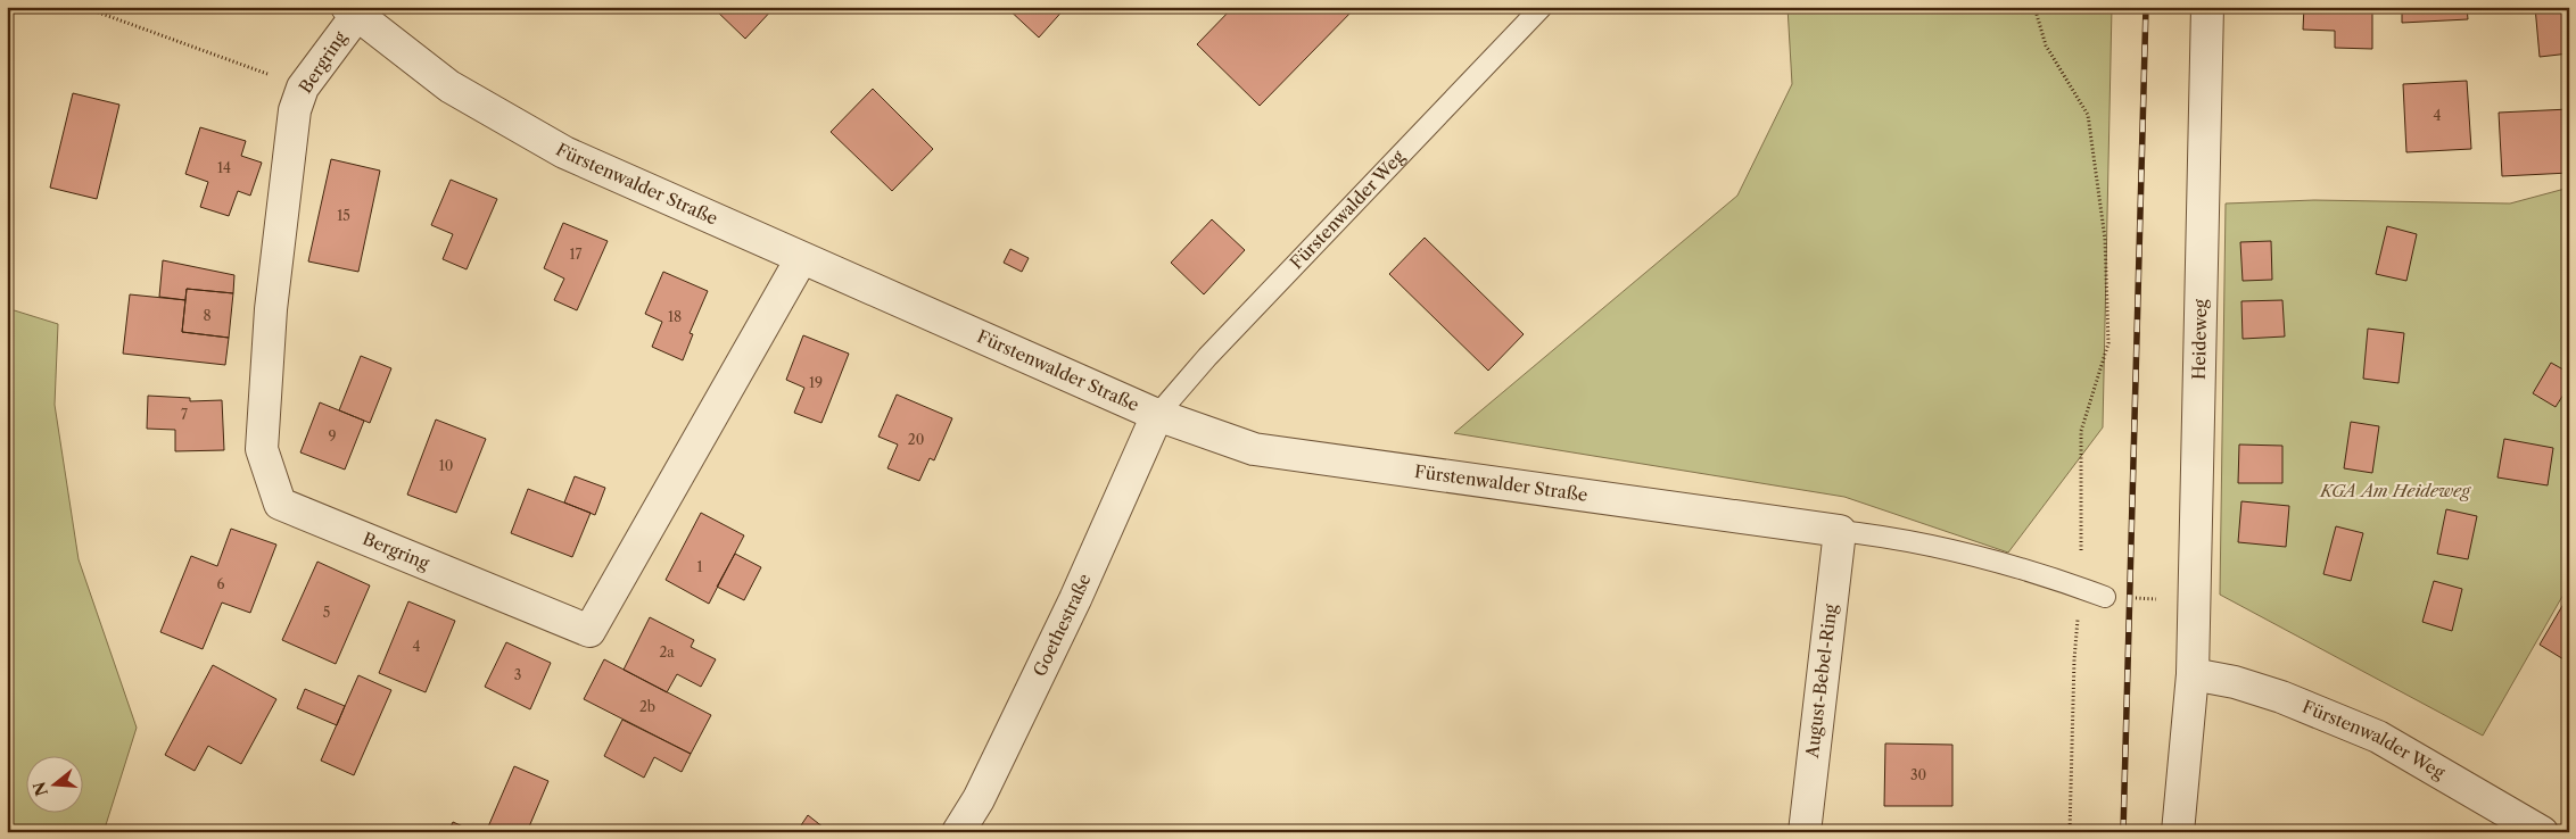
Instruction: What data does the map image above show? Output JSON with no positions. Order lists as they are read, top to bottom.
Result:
{
  "streets": {
    "street": [
      "Bergring",
      "Fürstenwalder Straße",
      "Fürstenwalder Weg",
      "Heideweg",
      "Goethestraße",
      "August-Bebel-Ring"
    ]
  },
  "crossings": [
    ["Bergring", "Fürstenwalder Straße"],
    ["Fürstenwalder Straße", "Fürstenwalder Weg"],
    ["Fürstenwalder Straße", "Goethestraße"],
    ["Fürstenwalder Straße", "August-Bebel-Ring"],
    ["Fürstenwalder Weg", "Heideweg"],
    ["Fürstenwalder Weg", "Goethestraße"]
  ],
  "parks": ["KGA Am Heideweg"],
  "house_numbers": [
    "4",
    "14",
    "15",
    "17",
    "8",
    "18",
    "19",
    "7",
    "9",
    "20",
    "10",
    "1",
    "6",
    "5",
    "4",
    "2a",
    "3",
    "2b",
    "30"
  ],
  "north": "left"
}
